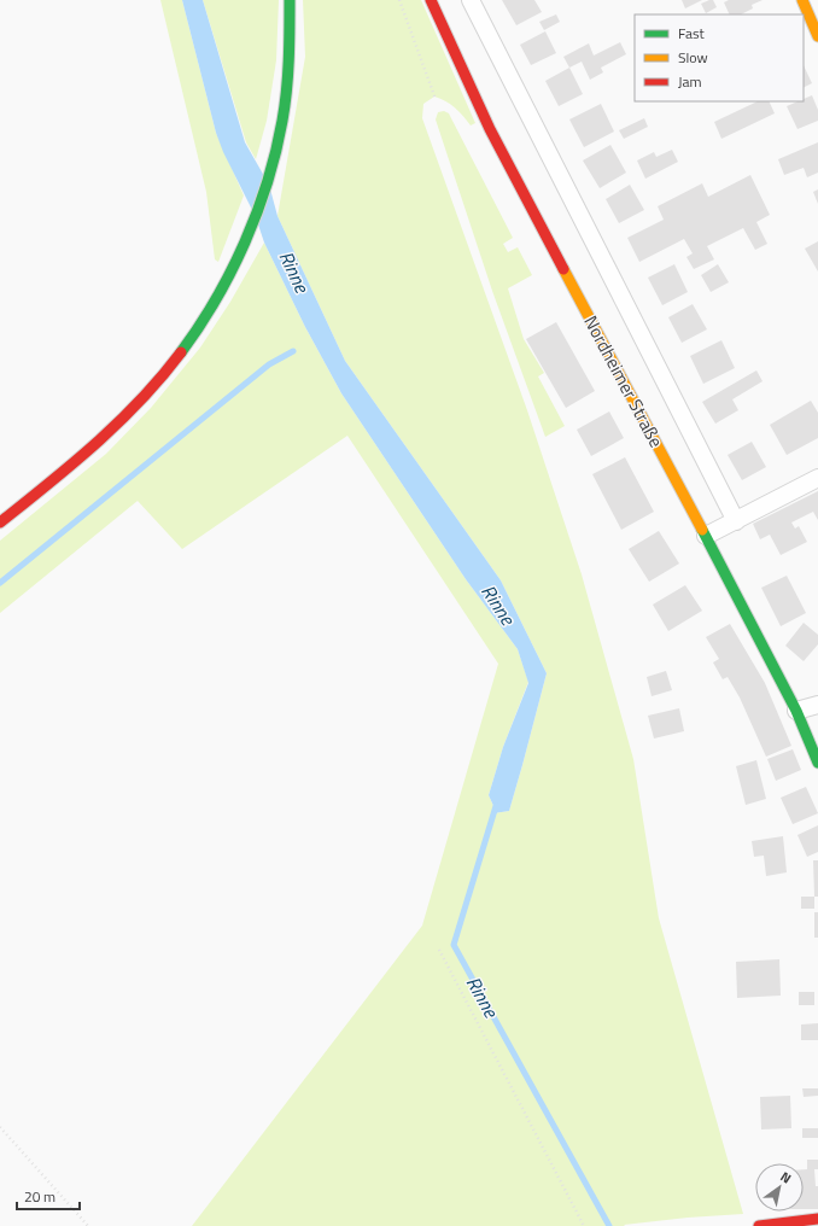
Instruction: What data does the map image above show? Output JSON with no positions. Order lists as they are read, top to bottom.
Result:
{
  "streets": {
    "street": ["Nordheimer Straße"]
  },
  "water": ["Rinne"],
  "legend": ["Fast", "Slow", "Jam"],
  "scale_bar": "20 m",
  "north": "top right"
}
